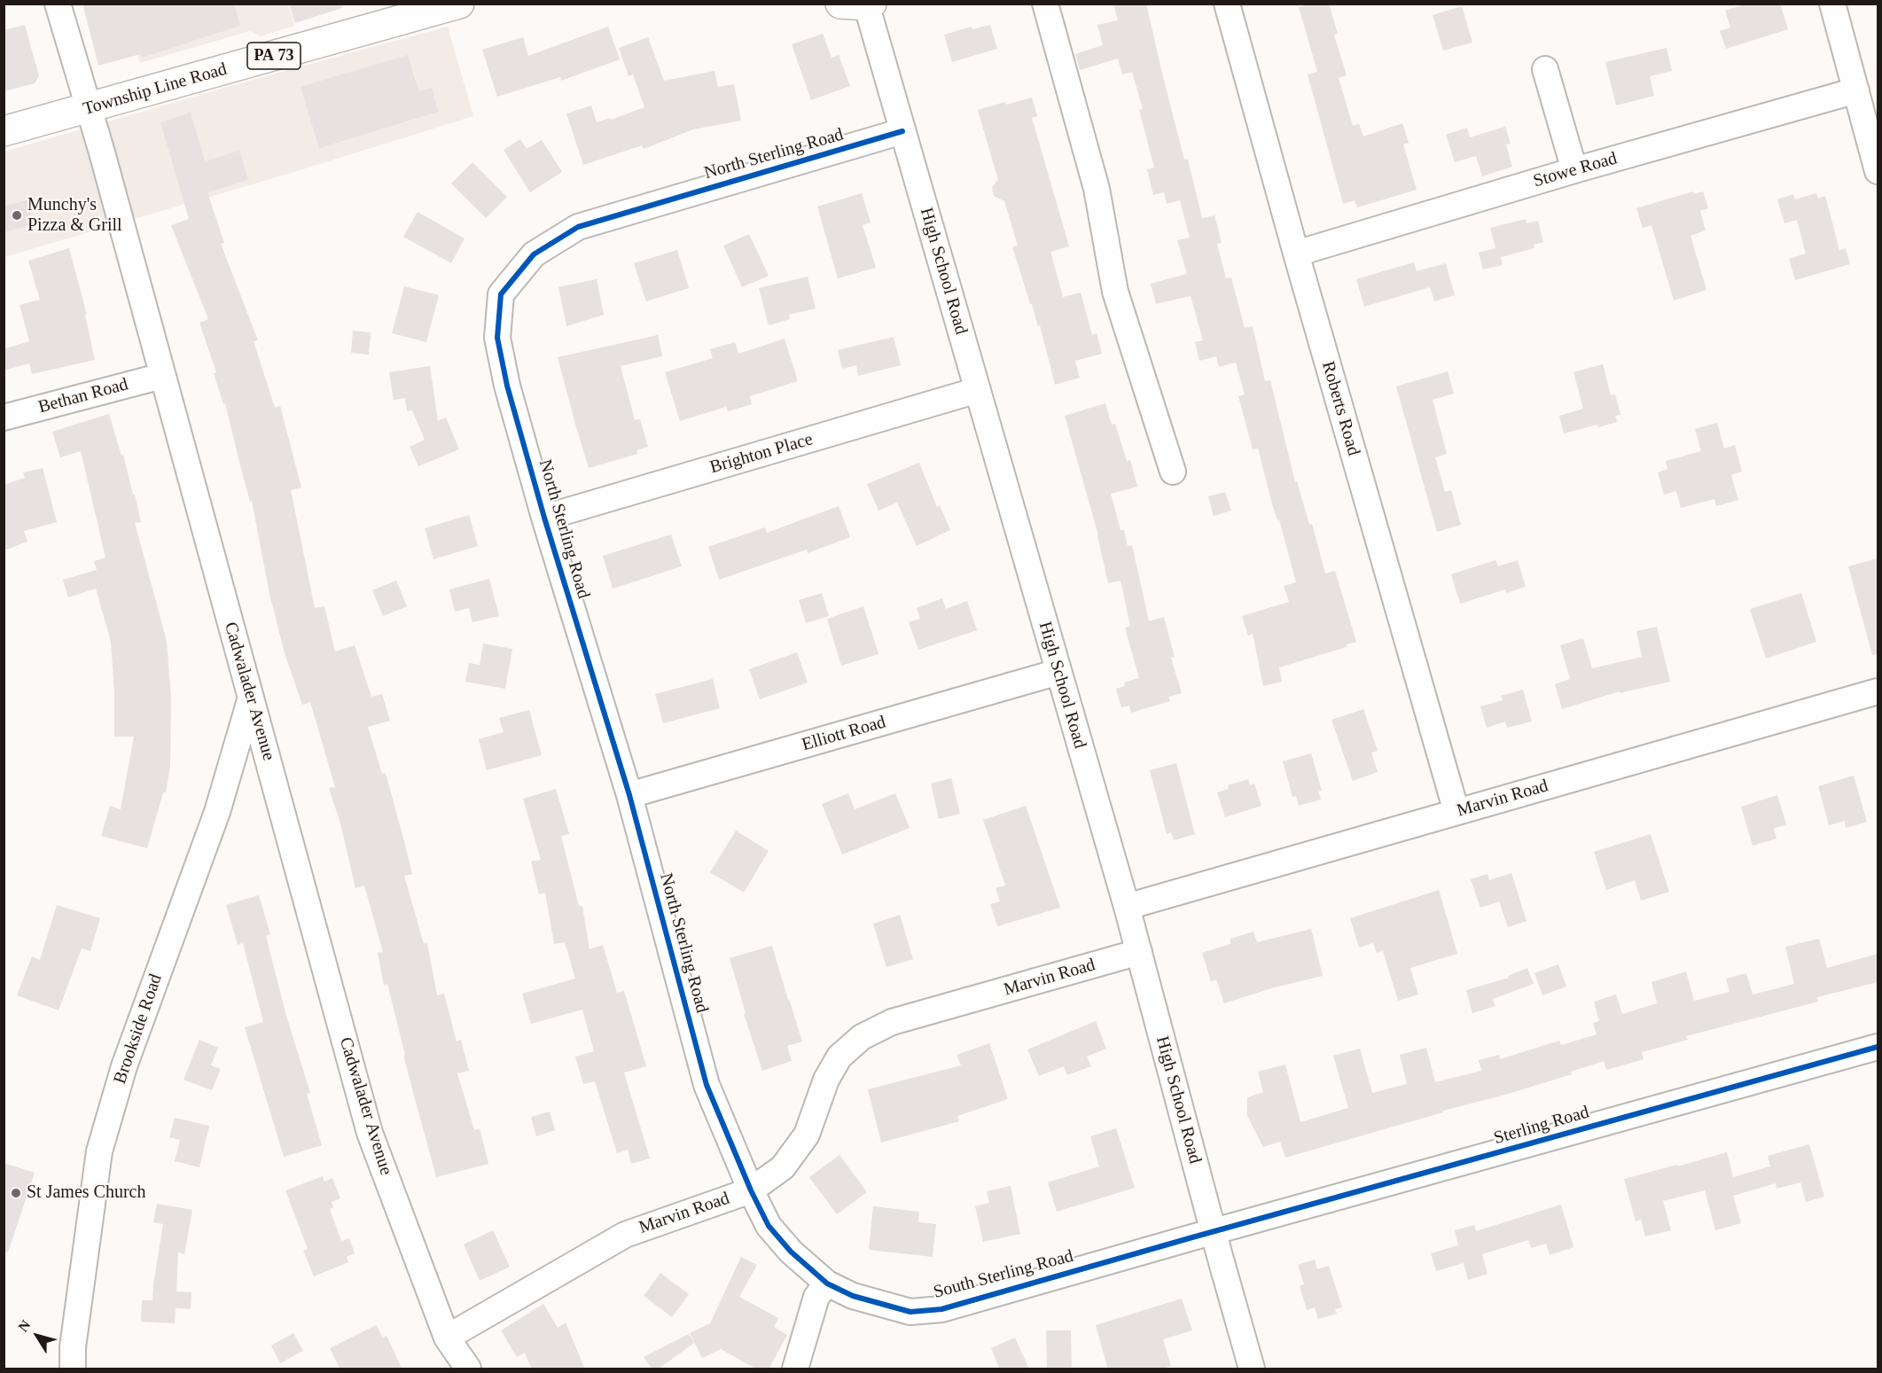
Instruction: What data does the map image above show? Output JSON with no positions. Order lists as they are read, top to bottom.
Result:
{
  "streets": {
    "main road": ["PA 73", "Township Line Road"],
    "street": [
      "North Sterling Road",
      "Stowe Road",
      "High School Road",
      "Bethan Road",
      "Roberts Road",
      "Brighton Place",
      "Cadwalader Avenue",
      "Elliott Road",
      "Marvin Road",
      "Brookside Road",
      "Sterling Road",
      "South Sterling Road"
    ]
  },
  "crossings": [
    ["Township Line Road", "Cadwalader Avenue"],
    ["North Sterling Road", "High School Road"],
    ["North Sterling Road", "Brighton Place"],
    ["North Sterling Road", "Elliott Road"],
    ["North Sterling Road", "Marvin Road"],
    ["North Sterling Road", "South Sterling Road"],
    ["Stowe Road", "Roberts Road"],
    ["High School Road", "Brighton Place"],
    ["High School Road", "Elliott Road"],
    ["High School Road", "Marvin Road"],
    ["High School Road", "Sterling Road"],
    ["High School Road", "South Sterling Road"],
    ["Bethan Road", "Cadwalader Avenue"],
    ["Roberts Road", "Marvin Road"],
    ["Cadwalader Avenue", "Marvin Road"],
    ["Cadwalader Avenue", "Brookside Road"],
    ["Marvin Road", "South Sterling Road"],
    ["Sterling Road", "South Sterling Road"]
  ],
  "places": ["Munchy's Pizza & Grill", "St James Church"],
  "north": "top left"
}
